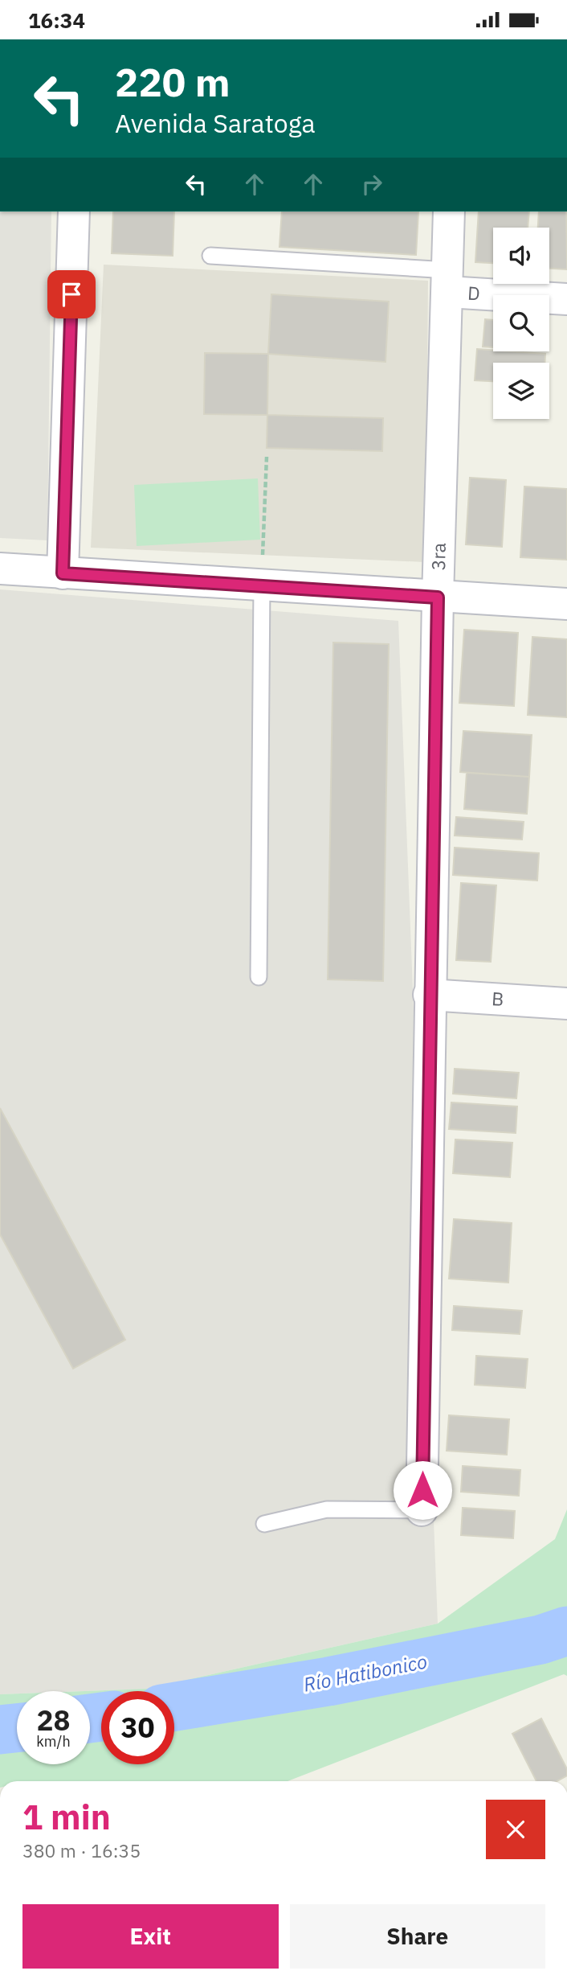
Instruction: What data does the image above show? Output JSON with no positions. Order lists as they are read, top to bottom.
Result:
{
  "streets": {
    "street": ["D", "3ra", "B"]
  },
  "crossings": [
    ["D", "3ra"],
    ["3ra", "B"]
  ],
  "water": ["Río Hatibonico"],
  "page": {
    "status": "16:34",
    "turn": ["220 m", "Avenida Saratoga"],
    "speed": "28 km/h",
    "limit": "30",
    "heading": ["1 min", "380 m · 16:35"],
    "buttons": ["Exit", "Share"]
  }
}
